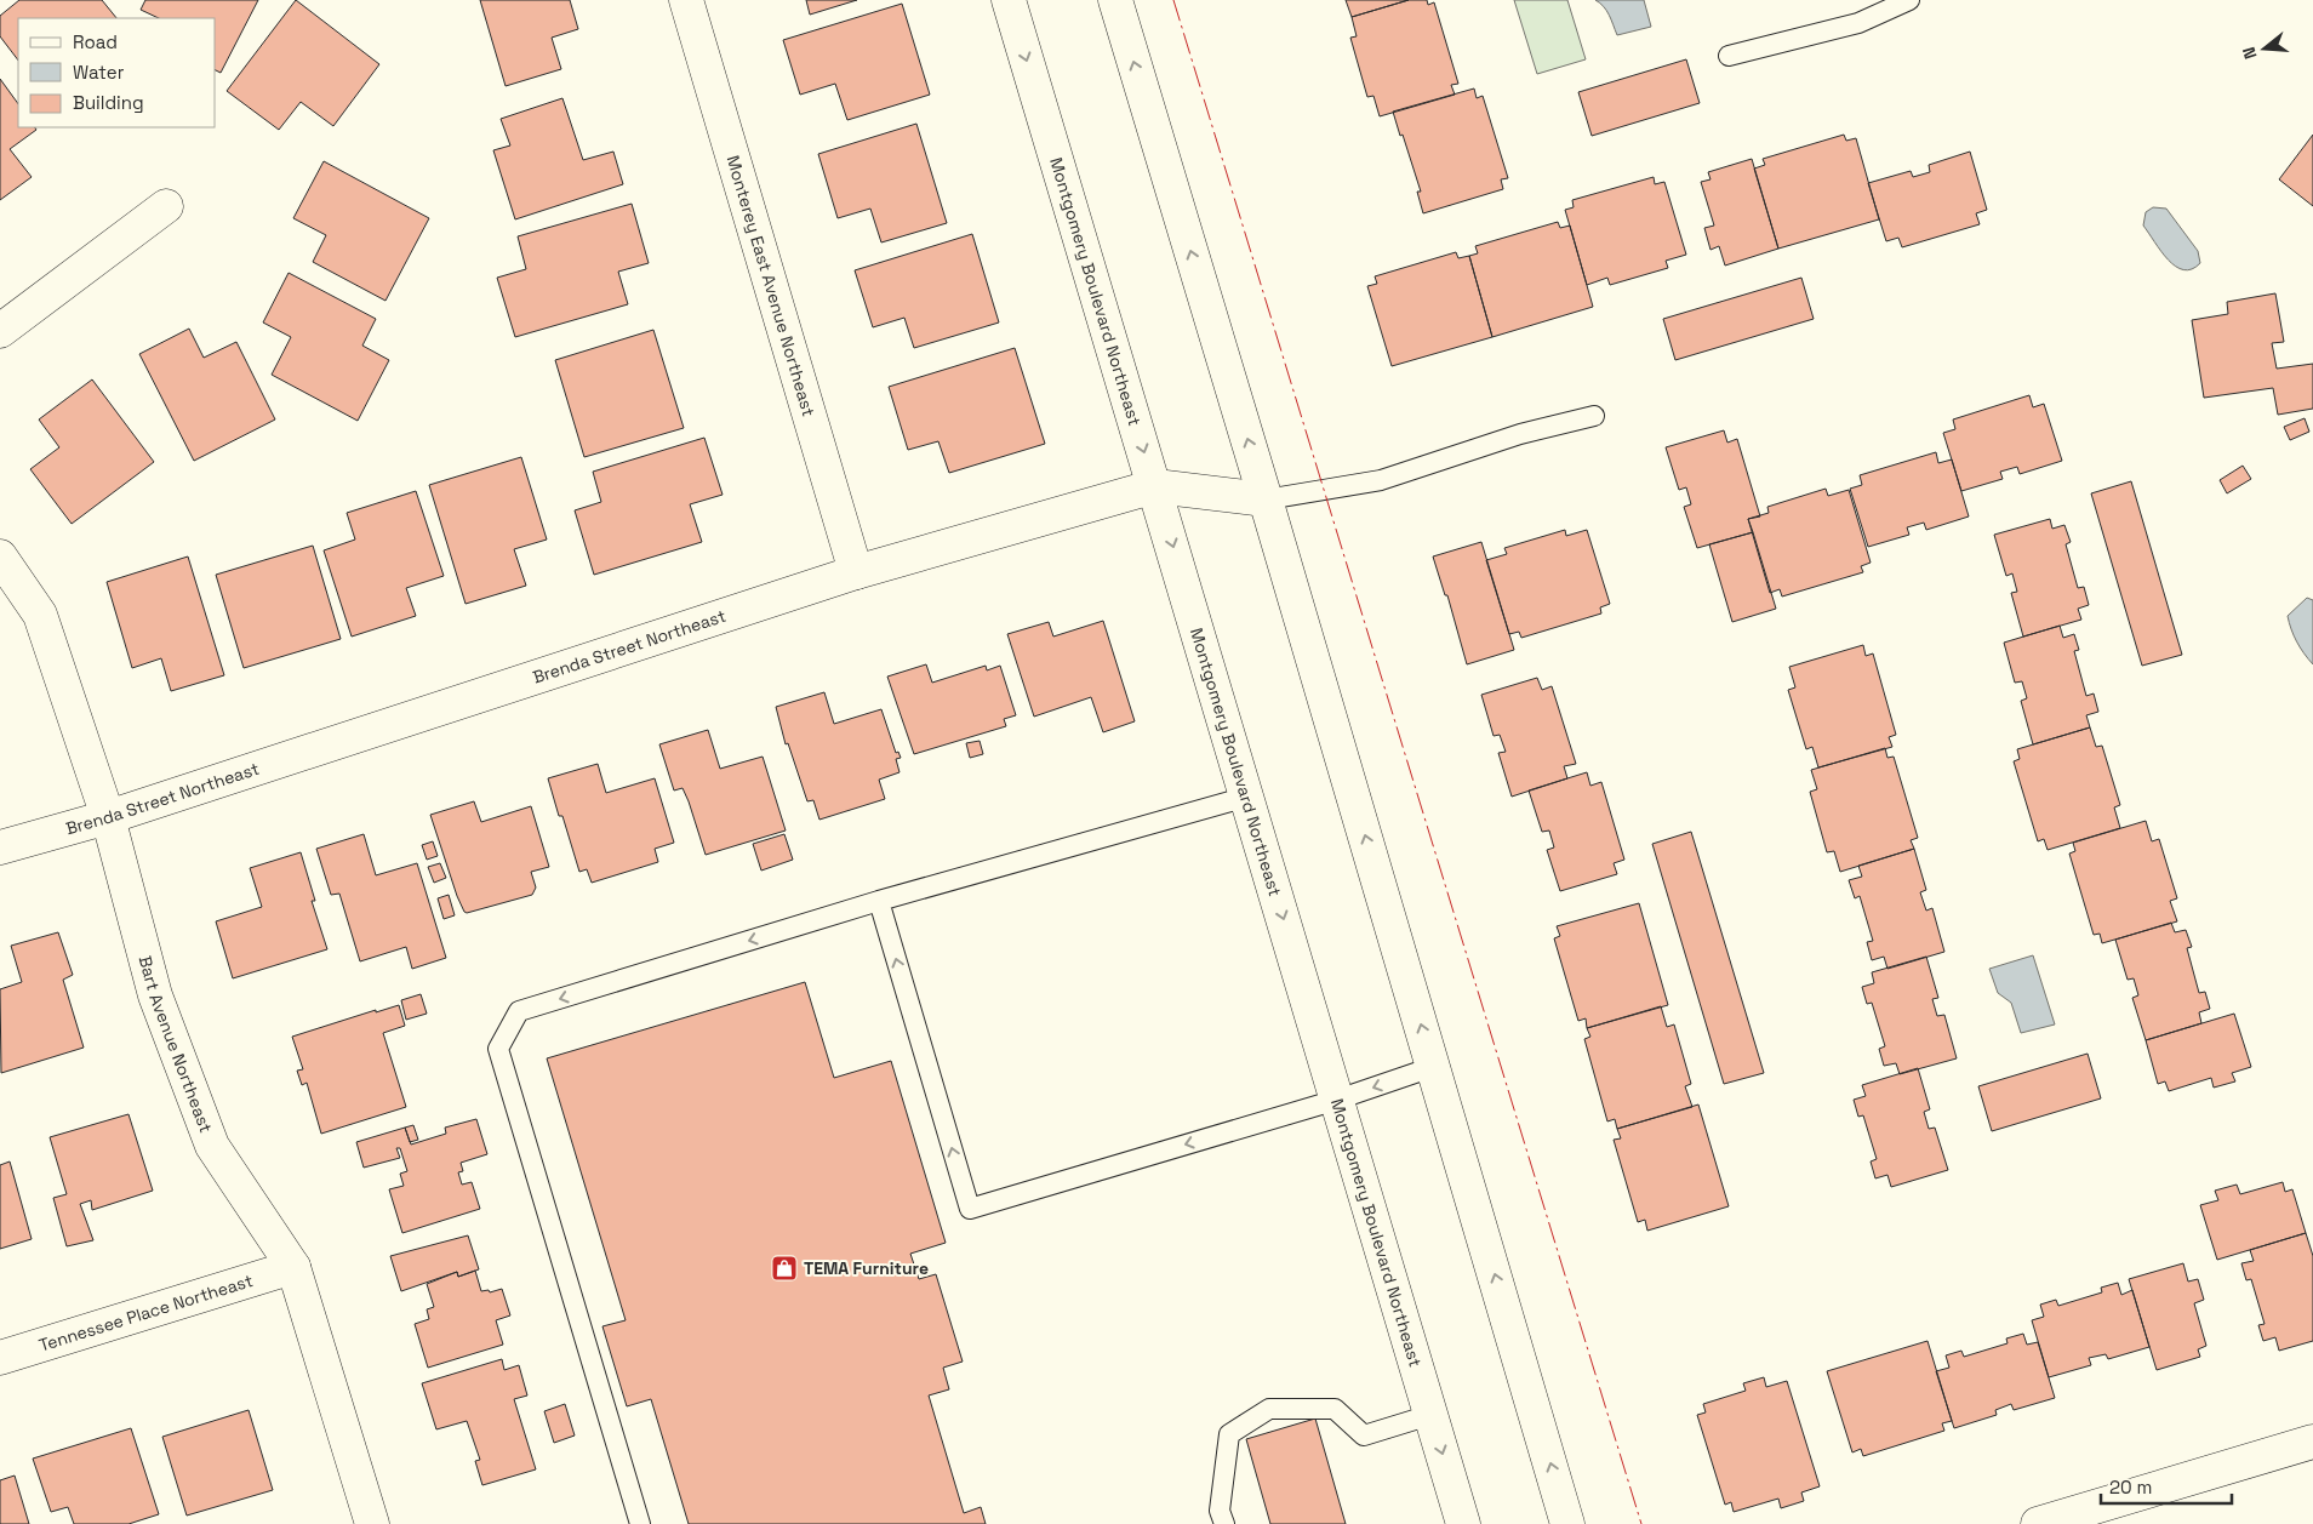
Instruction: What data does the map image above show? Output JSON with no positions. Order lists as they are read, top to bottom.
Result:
{
  "streets": {
    "street": [
      "Monterey East Avenue Northeast",
      "Montgomery Boulevard Northeast",
      "Brenda Street Northeast",
      "Bart Avenue Northeast",
      "Tennessee Place Northeast"
    ]
  },
  "crossings": [
    ["Monterey East Avenue Northeast", "Brenda Street Northeast"],
    ["Montgomery Boulevard Northeast", "Brenda Street Northeast"],
    ["Brenda Street Northeast", "Bart Avenue Northeast"],
    ["Bart Avenue Northeast", "Tennessee Place Northeast"]
  ],
  "places": {
    "shop": ["TEMA Furniture"]
  },
  "legend": ["Road", "Water", "Building"],
  "scale_bar": "20 m",
  "north": "left"
}
